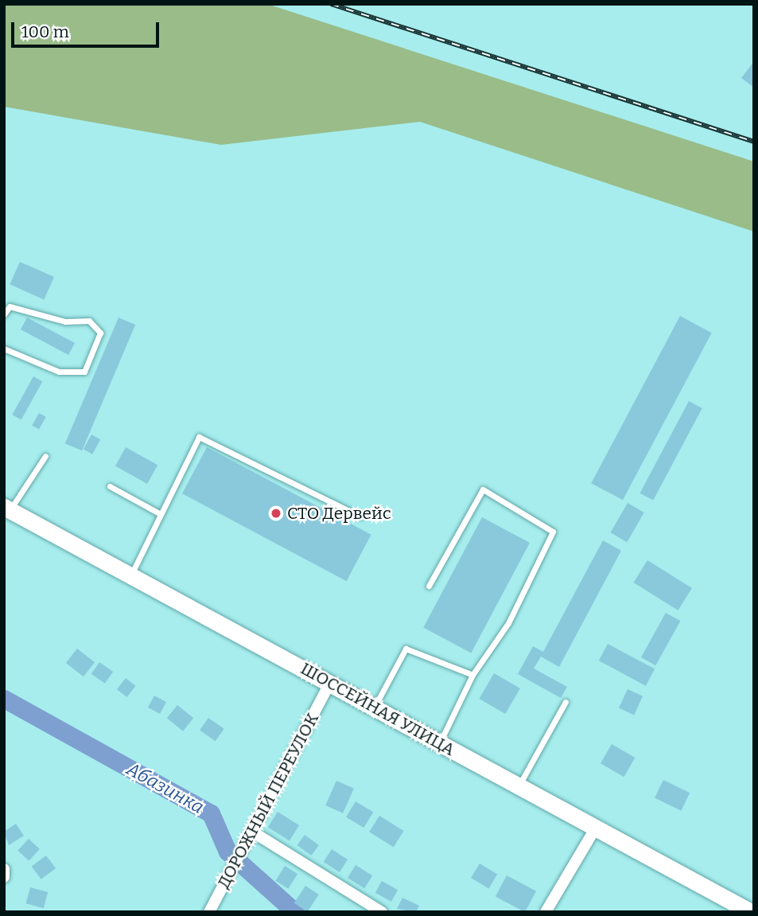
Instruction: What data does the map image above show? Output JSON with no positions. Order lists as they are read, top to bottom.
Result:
{
  "streets": {
    "main road": ["ШОССЕЙНАЯ УЛИЦА"],
    "street": ["ДОРОЖНЫЙ ПЕРЕУЛОК"]
  },
  "crossings": [
    ["ШОССЕЙНАЯ УЛИЦА", "ДОРОЖНЫЙ ПЕРЕУЛОК"]
  ],
  "water": ["Абазинка"],
  "places": ["СТО Дервейс"],
  "scale_bar": "100 m"
}
